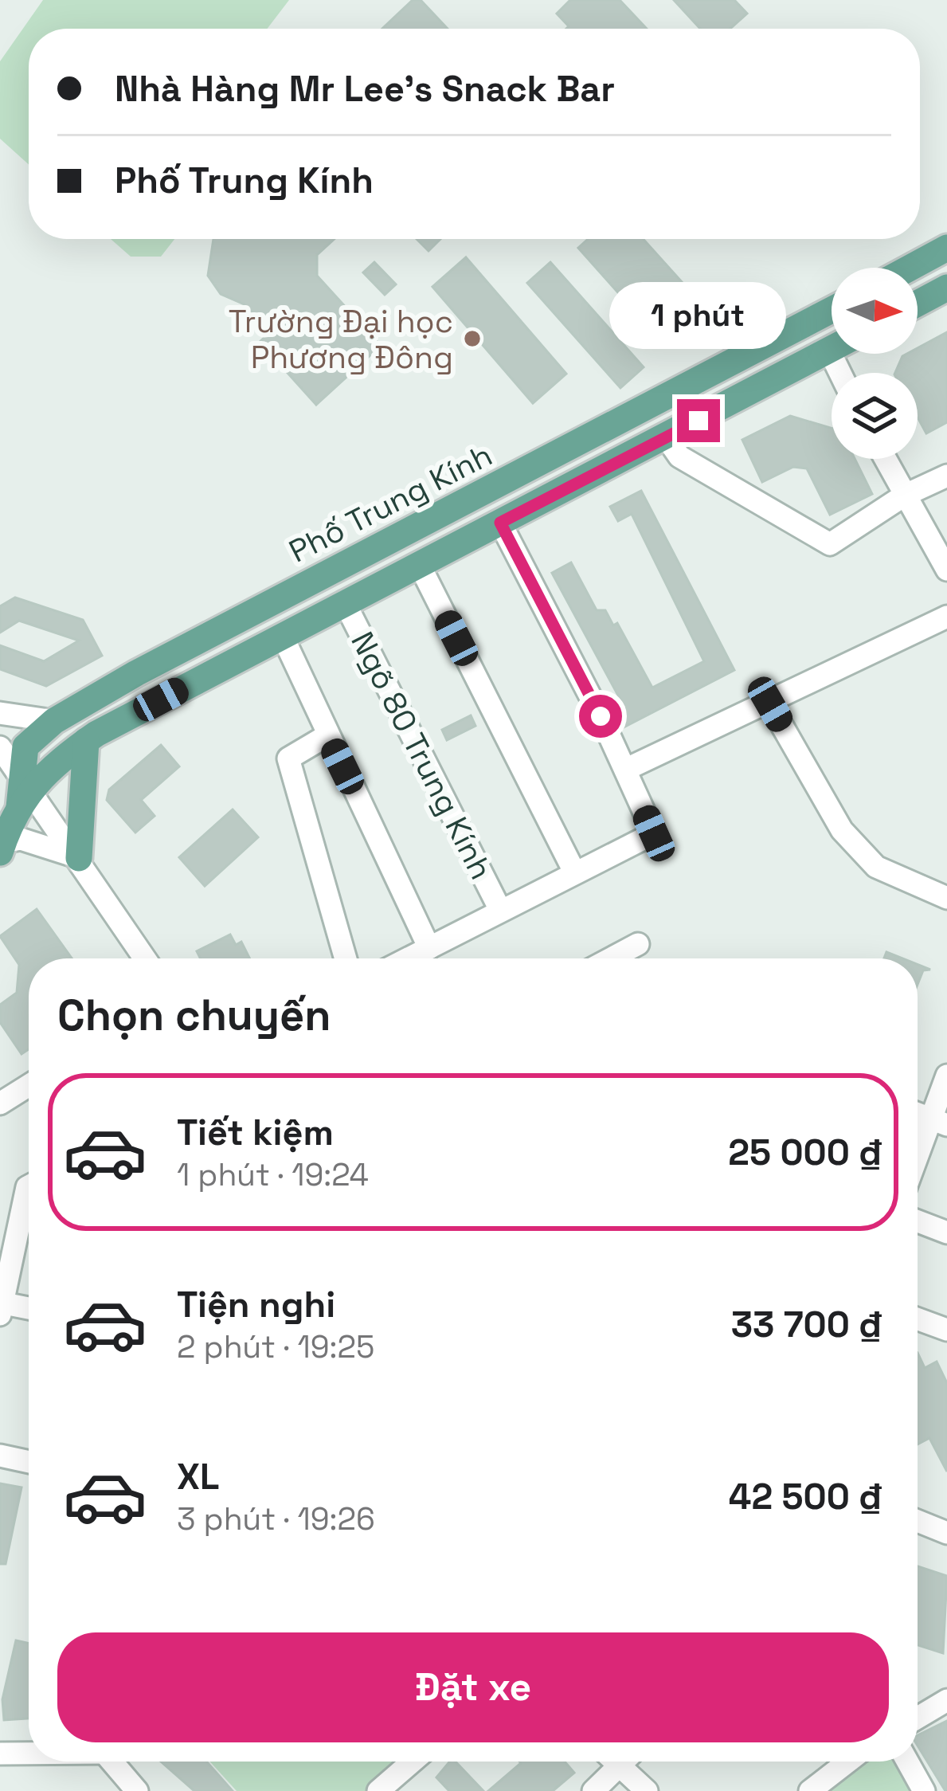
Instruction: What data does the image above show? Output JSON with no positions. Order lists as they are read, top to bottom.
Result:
{
  "streets": {
    "main road": ["Phố Trung Kính"],
    "street": ["Ngõ 80 Trung Kính"]
  },
  "crossings": [
    ["Phố Trung Kính", "Ngõ 80 Trung Kính"]
  ],
  "places": ["Trường Đại học Phương Đông"],
  "north": "right",
  "page": {
    "banner": ["Nhà Hàng Mr Lee's Snack Bar", "Phố Trung Kính"],
    "bubble": "1 phút",
    "heading": "Chọn chuyến",
    "list": [
      {
        "name": "Tiết kiệm",
        "note": "1 phút · 19:24",
        "value": "25 000 ₫"
      },
      {
        "name": "Tiện nghi",
        "note": "2 phút · 19:25",
        "value": "33 700 ₫"
      },
      {
        "name": "XL",
        "note": "3 phút · 19:26",
        "value": "42 500 ₫"
      }
    ],
    "buttons": "Đặt xe"
  }
}
